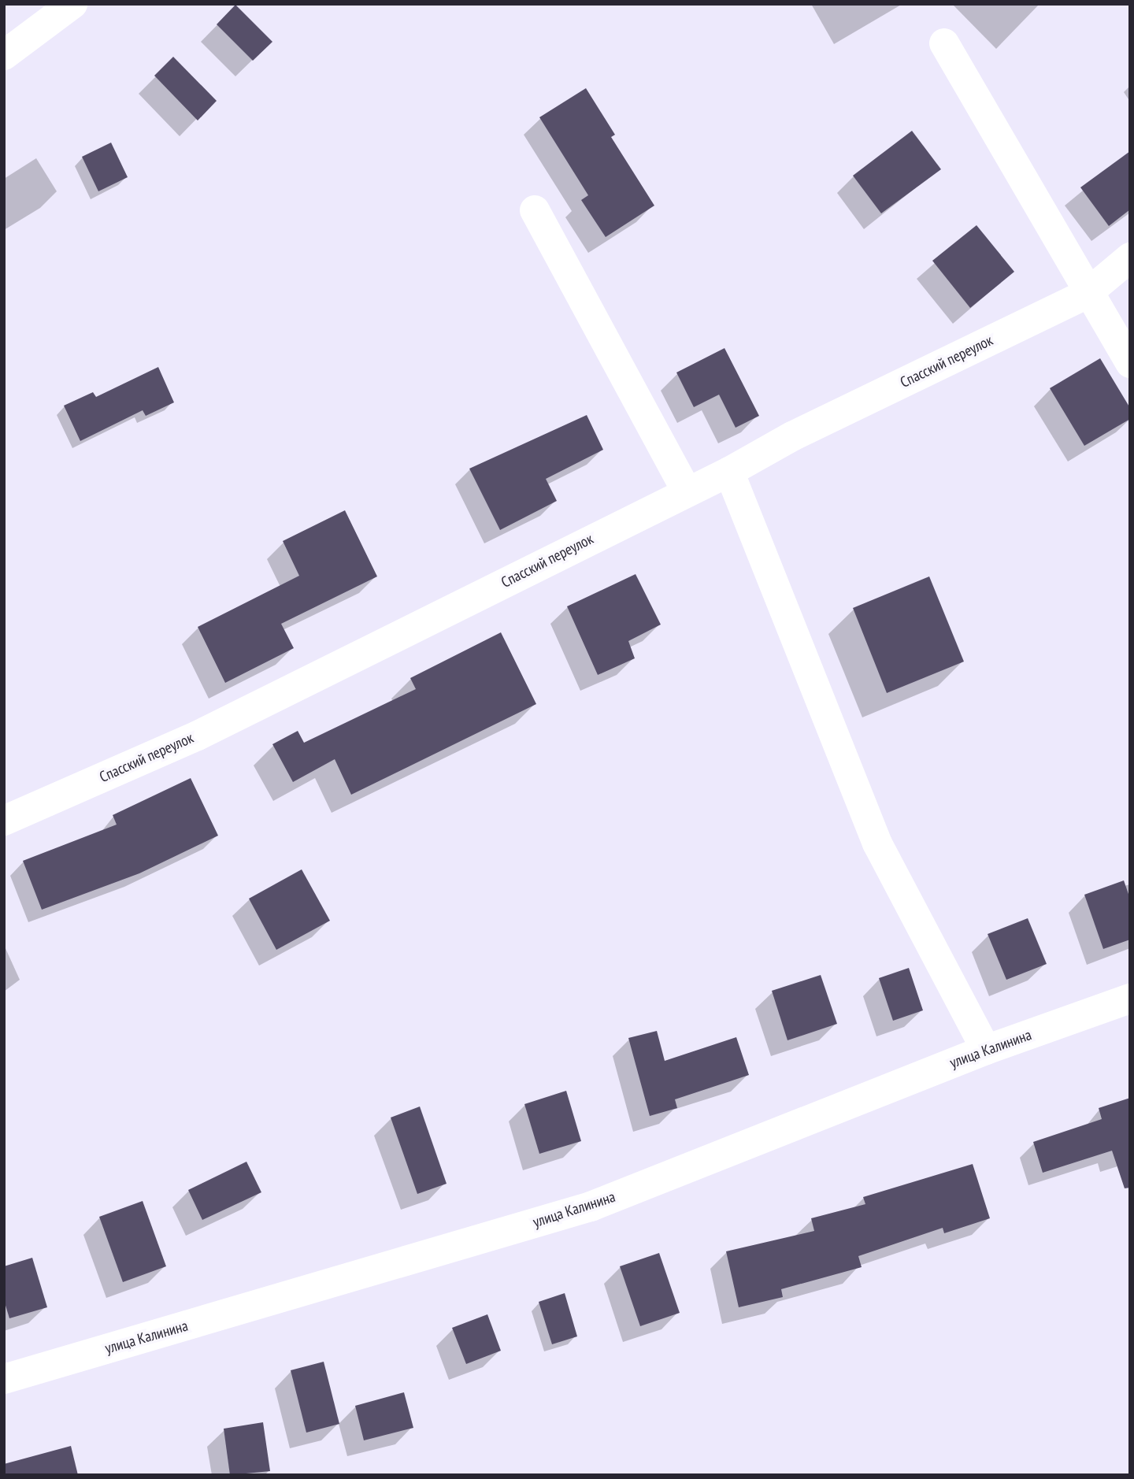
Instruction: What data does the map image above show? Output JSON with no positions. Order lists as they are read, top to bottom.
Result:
{
  "streets": {
    "street": ["Спасский переулок", "улица Калинина"]
  }
}
